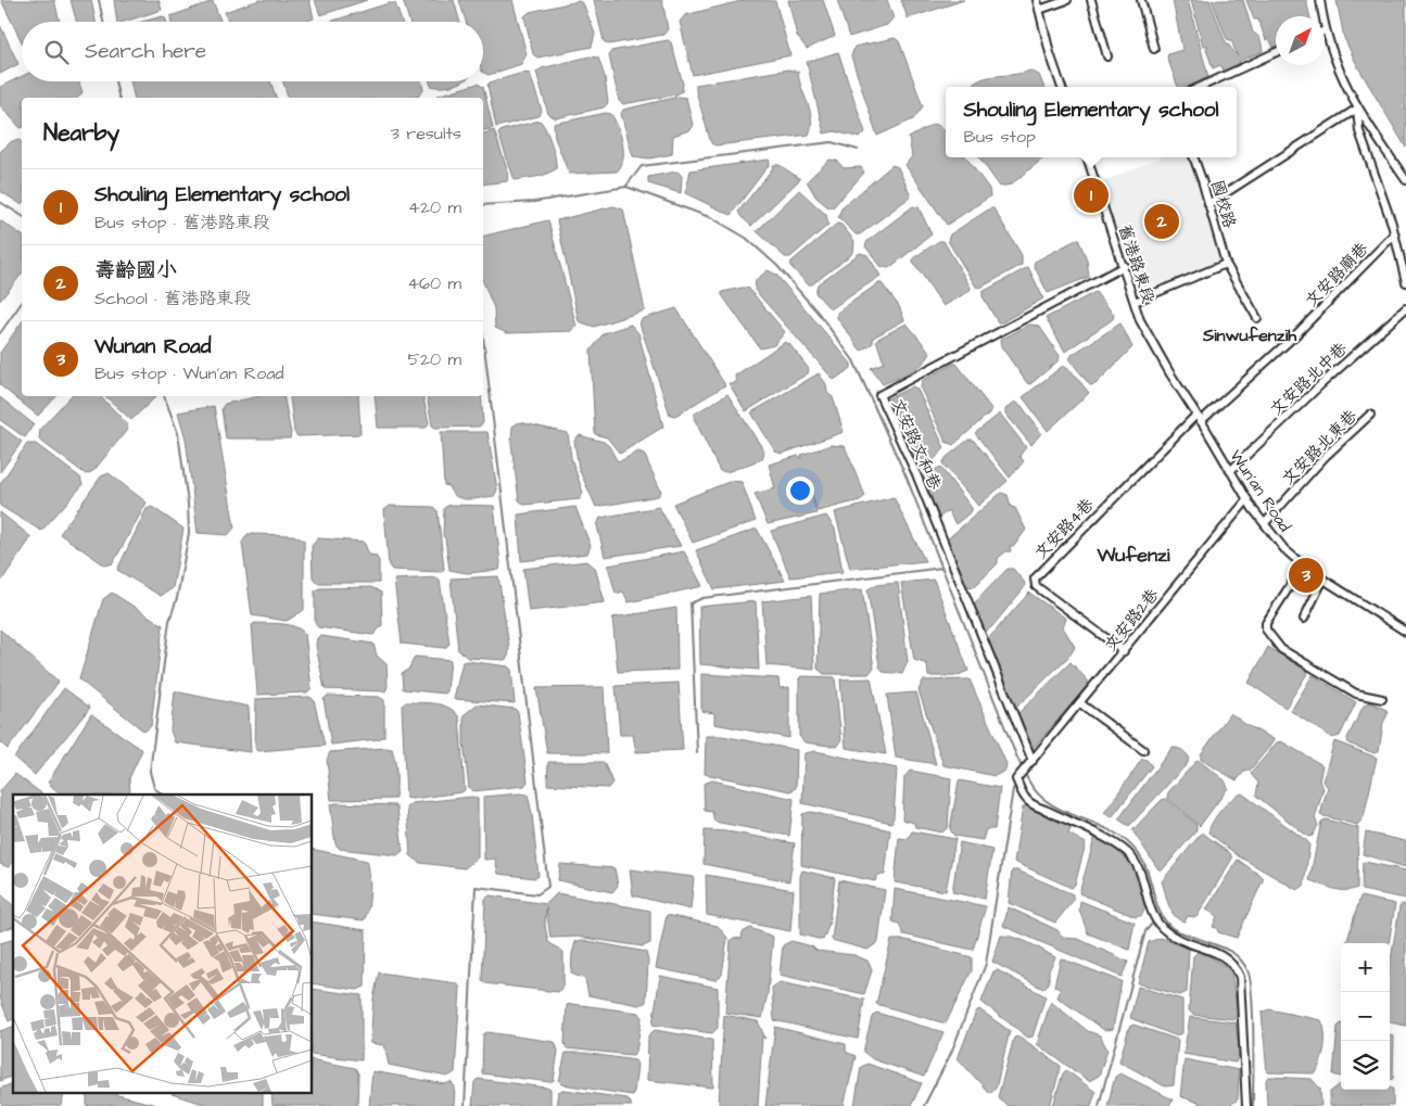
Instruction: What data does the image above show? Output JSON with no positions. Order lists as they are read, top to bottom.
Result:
{
  "streets": {
    "street": [
      "國校路",
      "舊港路東段",
      "文安路廟巷",
      "文安路北中巷",
      "文安路文和巷",
      "文安路北東巷",
      "Wun'an Road",
      "文安路4巷",
      "文安路2巷"
    ]
  },
  "crossings": [
    ["舊港路東段", "文安路文和巷"],
    ["舊港路東段", "Wun'an Road"],
    ["文安路廟巷", "Wun'an Road"],
    ["文安路廟巷", "文安路4巷"],
    ["文安路北中巷", "Wun'an Road"],
    ["文安路文和巷", "文安路2巷"],
    ["文安路北東巷", "Wun'an Road"],
    ["Wun'an Road", "文安路4巷"],
    ["Wun'an Road", "文安路2巷"],
    ["文安路4巷", "文安路2巷"]
  ],
  "districts": ["Sinwufenzih", "Wufenzi"],
  "north": "top right",
  "page": {
    "search": "Search here",
    "popup": ["Shouling Elementary school", "Bus stop"],
    "heading": ["Nearby", "3 results"],
    "list": [
      {
        "mark": "1",
        "name": "Shouling Elementary school",
        "note": "Bus stop · 舊港路東段",
        "value": "420 m"
      },
      {
        "mark": "2",
        "name": "壽齡國小",
        "note": "School · 舊港路東段",
        "value": "460 m"
      },
      {
        "mark": "3",
        "name": "Wunan Road",
        "note": "Bus stop · Wun'an Road",
        "value": "520 m"
      }
    ],
    "pins": ["1", "2", "3"],
    "map_buttons": ["+", "−"]
  }
}
